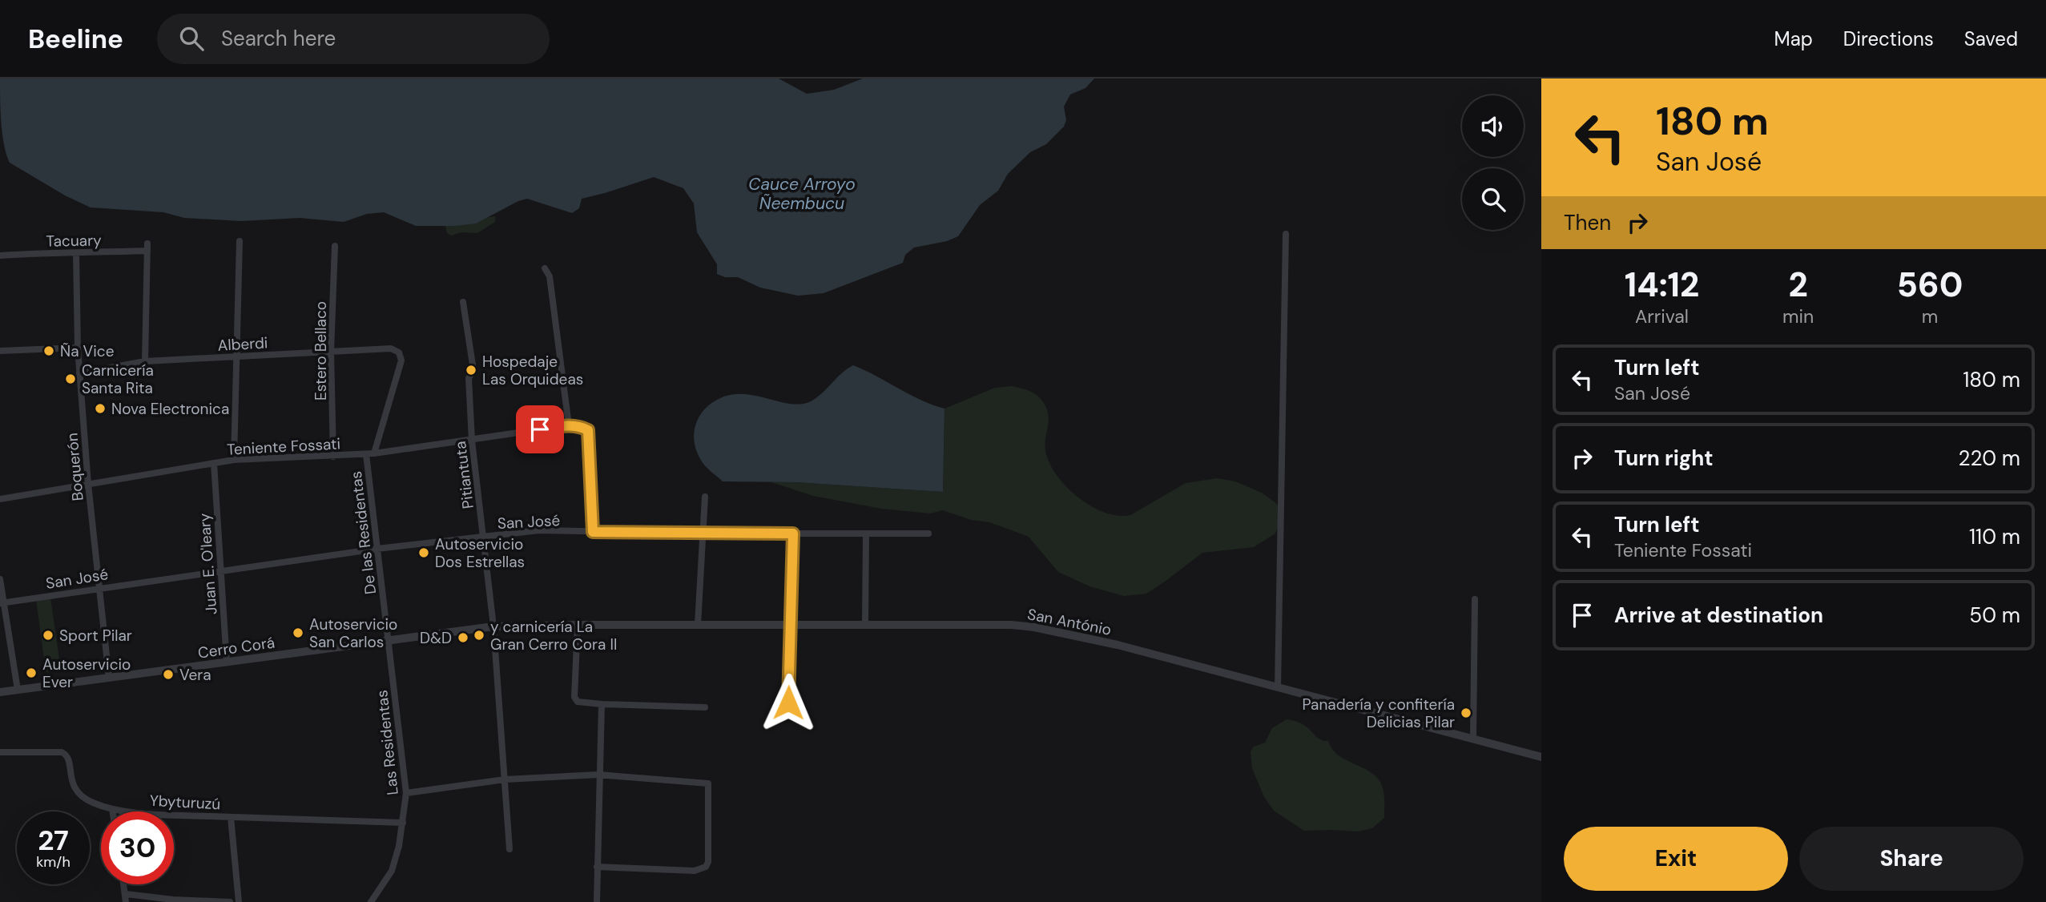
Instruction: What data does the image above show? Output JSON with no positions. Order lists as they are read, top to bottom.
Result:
{
  "streets": {
    "street": [
      "Tacuary",
      "Alberdi",
      "Estero Bellaco",
      "Teniente Fossati",
      "Boquerón",
      "Pitiantuta",
      "San José",
      "De las Residentas",
      "Juan E. O'leary",
      "San António",
      "Cerro Corá",
      "Las Residentas",
      "Ybyturuzú"
    ]
  },
  "crossings": [
    ["Tacuary", "Alberdi"],
    ["Tacuary", "Boquerón"],
    ["Alberdi", "Estero Bellaco"],
    ["Alberdi", "Boquerón"],
    ["Alberdi", "De las Residentas"],
    ["Estero Bellaco", "Teniente Fossati"],
    ["Teniente Fossati", "Boquerón"],
    ["Teniente Fossati", "Pitiantuta"],
    ["Teniente Fossati", "De las Residentas"],
    ["Teniente Fossati", "Juan E. O'leary"],
    ["Boquerón", "San José"],
    ["Boquerón", "Cerro Corá"],
    ["Pitiantuta", "San José"],
    ["Pitiantuta", "Cerro Corá"],
    ["San José", "De las Residentas"],
    ["San José", "Juan E. O'leary"],
    ["De las Residentas", "Cerro Corá"],
    ["De las Residentas", "Las Residentas"],
    ["Juan E. O'leary", "Cerro Corá"],
    ["San António", "Cerro Corá"],
    ["Cerro Corá", "Las Residentas"],
    ["Las Residentas", "Ybyturuzú"]
  ],
  "water": ["Cauce Arroyo Ñeembucu"],
  "places": [
    "Ña Vice",
    "Hospedaje Las Orquideas",
    "Carnicería Santa Rita",
    "Nova Electronica",
    "Autoservicio Dos Estrellas",
    "Autoservicio San Carlos",
    "Sport Pilar",
    "y carnicería La Gran Cerro Cora II",
    "D&D",
    "Autoservicio Ever",
    "Vera",
    "Panadería y confitería Delicias Pilar"
  ],
  "page": {
    "header": "Beeline",
    "search": "Search here",
    "nav": ["Map", "Directions", "Saved"],
    "turn": ["180 m", "San José"],
    "then": "Then",
    "eta": [
      "14:12",
      "Arrival",
      "2",
      "min",
      "560",
      "m"
    ],
    "list": [
      {
        "name": "Turn left",
        "note": "San José",
        "value": "180 m"
      },
      {
        "name": "Turn right",
        "value": "220 m"
      },
      {
        "name": "Turn left",
        "note": "Teniente Fossati",
        "value": "110 m"
      },
      {
        "name": "Arrive at destination",
        "value": "50 m"
      }
    ],
    "speed": "27 km/h",
    "limit": "30",
    "buttons": ["Exit", "Share"]
  }
}
